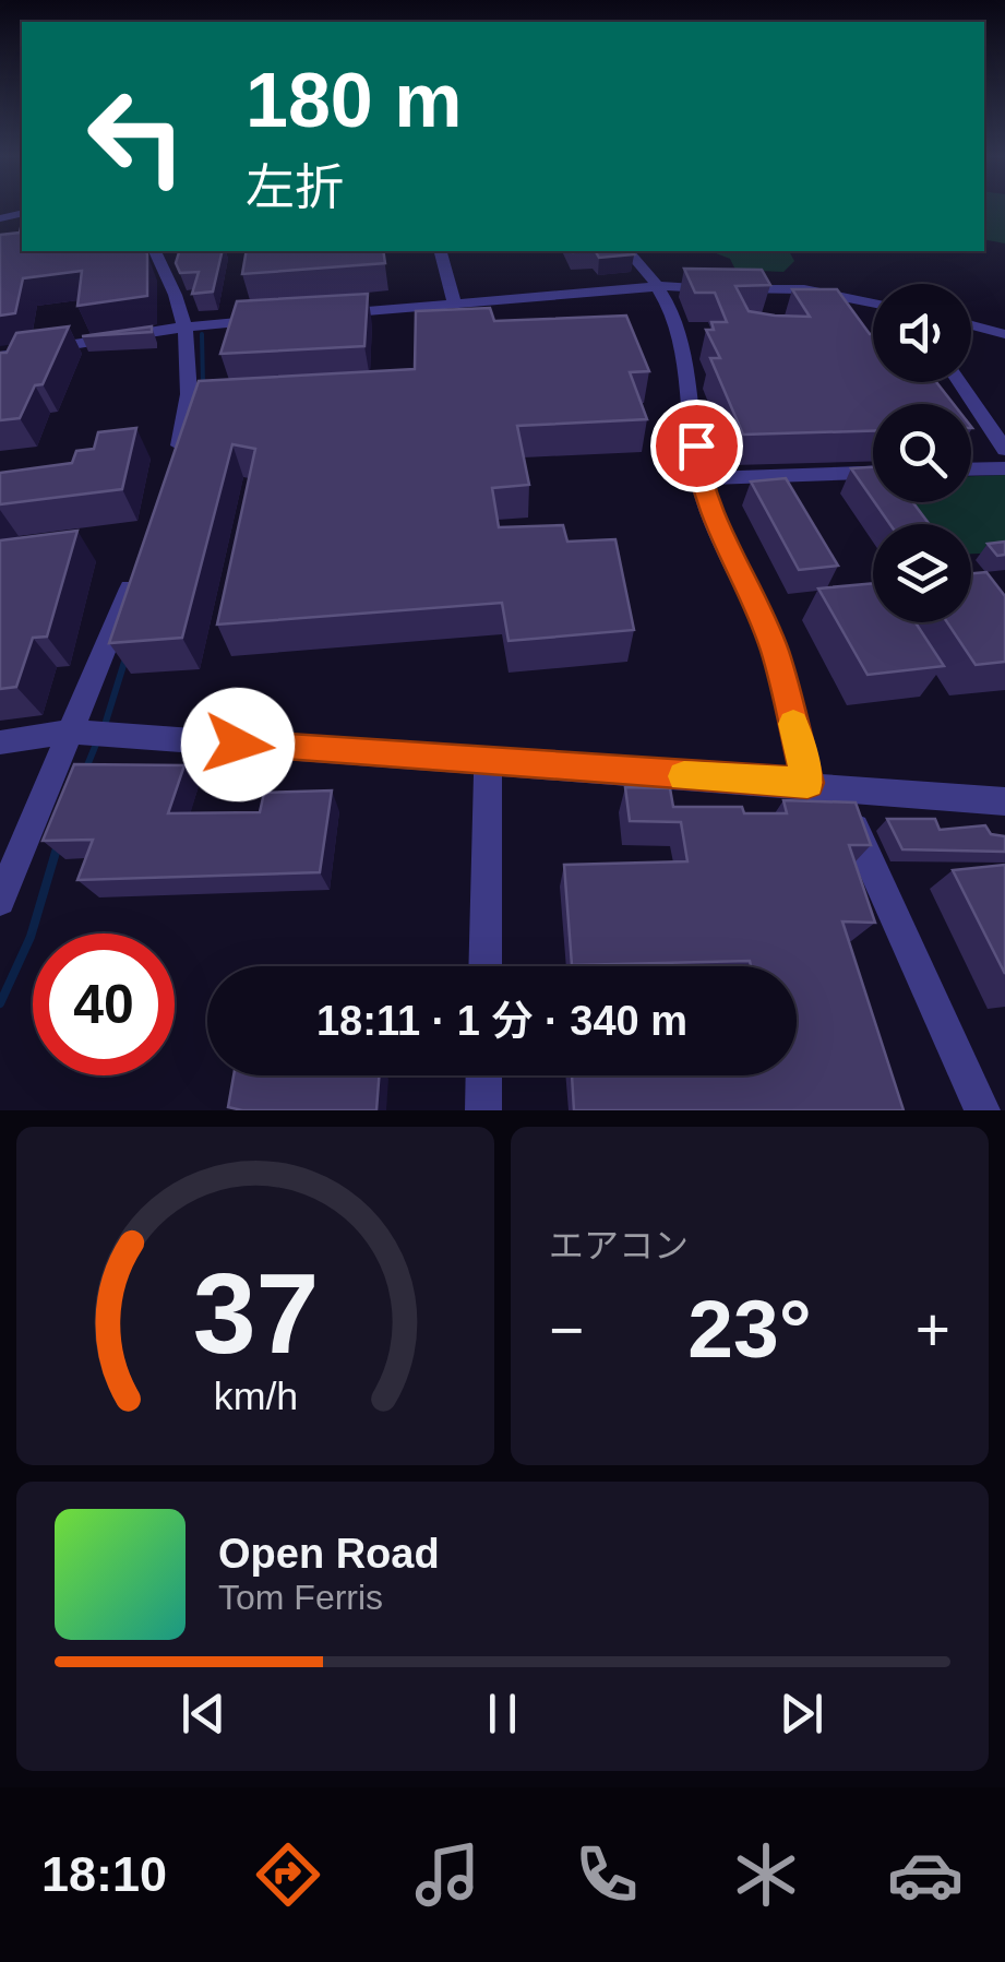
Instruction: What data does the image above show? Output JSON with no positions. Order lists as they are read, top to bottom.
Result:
{
  "page": {
    "turn": ["180 m", "左折"],
    "limit": "40",
    "trip": "18:11 · 1 分 · 340 m",
    "tile": "エアコン",
    "heat": ["−", "23°", "+"],
    "song": ["Open Road", "Tom Ferris"],
    "tabs": "18:10",
    "gauge": ["37", "km/h"]
  }
}
